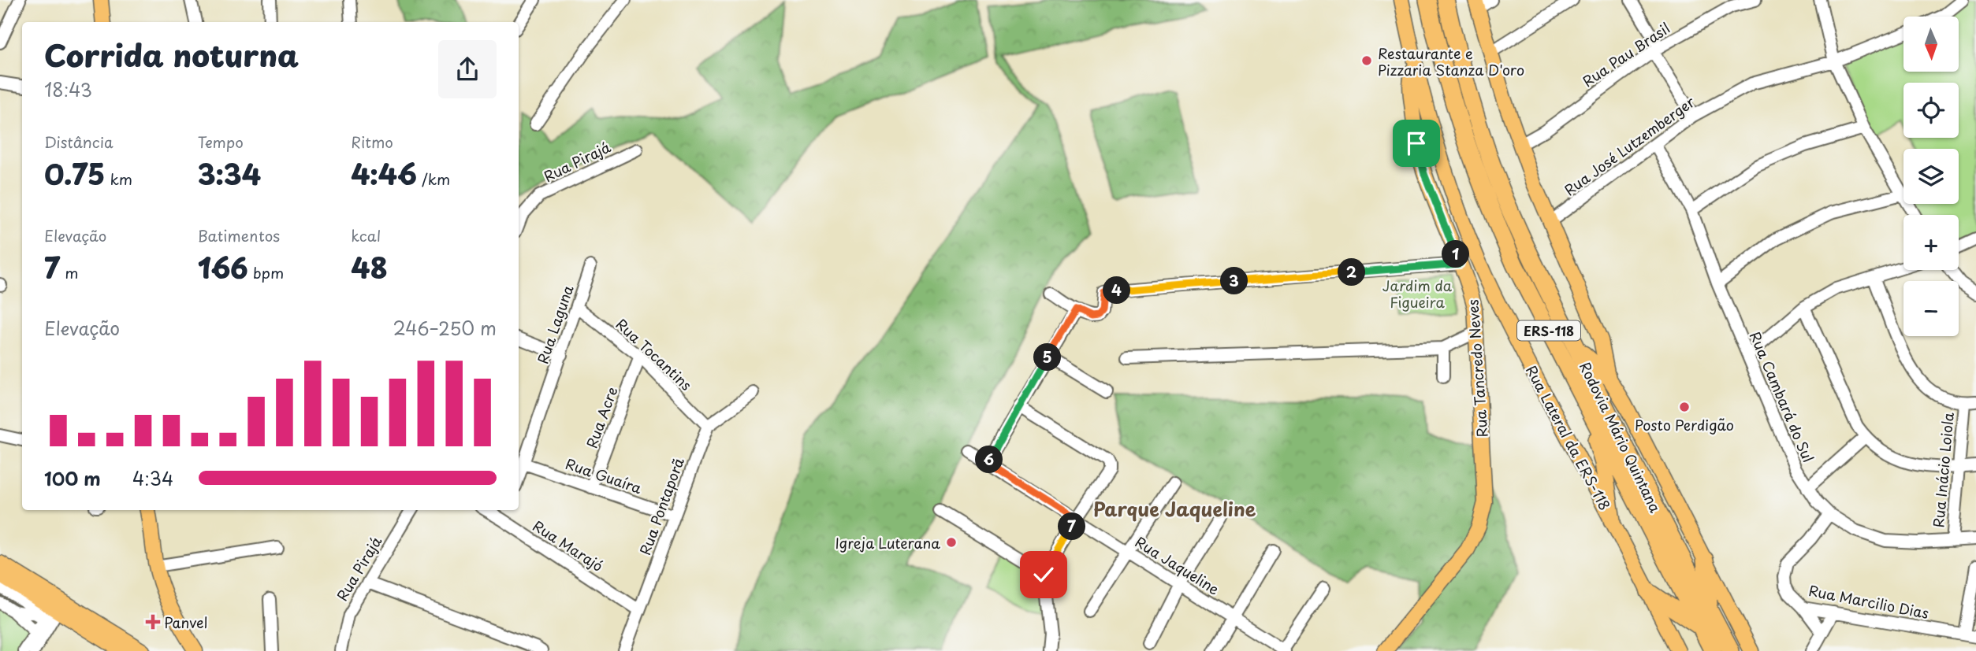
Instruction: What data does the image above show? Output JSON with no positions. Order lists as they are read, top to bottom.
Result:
{
  "streets": {
    "highway": ["ERS-118", "Rodovia Mário Quintana"],
    "main road": ["Rua Tancredo Neves", "Rua Lateral da ERS-118"],
    "street": [
      "Rua Pau Brasil",
      "Rua José Lutzemberger",
      "Rua Pirajá",
      "Rua Laguna",
      "Rua Tocantins",
      "Rua Cambará do Sul",
      "Rua Acre",
      "Rua Inácio Loiola",
      "Rua Guaíra",
      "Rua Pontaporã",
      "Rua Marajó",
      "Rua Jaqueline",
      "Rua Marcilio Dias"
    ]
  },
  "crossings": [
    ["Rua José Lutzemberger", "Rua Cambará do Sul"],
    ["Rua Laguna", "Rua Tocantins"],
    ["Rua Laguna", "Rua Guaíra"],
    ["Rua Tocantins", "Rua Acre"],
    ["Rua Tocantins", "Rua Pontaporã"],
    ["Rua Tancredo Neves", "Rua Lateral da ERS-118"],
    ["Rua Cambará do Sul", "Rua Inácio Loiola"],
    ["Rua Cambará do Sul", "Rua Marcilio Dias"],
    ["Rua Acre", "Rua Guaíra"],
    ["Rua Guaíra", "Rua Pontaporã"],
    ["Rua Pontaporã", "Rua Marajó"]
  ],
  "districts": ["Parque Jaqueline"],
  "parks": ["Jardim da Figueira"],
  "places": {
    "other": ["Restaurante e Pizzaria Stanza D'oro", "Posto Perdigão", "Igreja Luterana"],
    "health": ["Panvel"]
  },
  "north": "bottom",
  "page": {
    "map_buttons": ["+", "−"],
    "heading": ["Corrida noturna", "18:43"],
    "stats": [
      ["Distância", "0.75 km"],
      ["Tempo", "3:34"],
      ["Ritmo", "4:46 /km"],
      ["Elevação", "7 m"],
      ["Batimentos", "166 bpm"],
      ["kcal", "48"]
    ],
    "pins": [
      "1",
      "2",
      "3",
      "4",
      "5",
      "6",
      "7"
    ],
    "chart": ["Elevação", "246–250 m"],
    "list": [
      {
        "name": "100 m",
        "note": "4:34"
      }
    ]
  }
}
